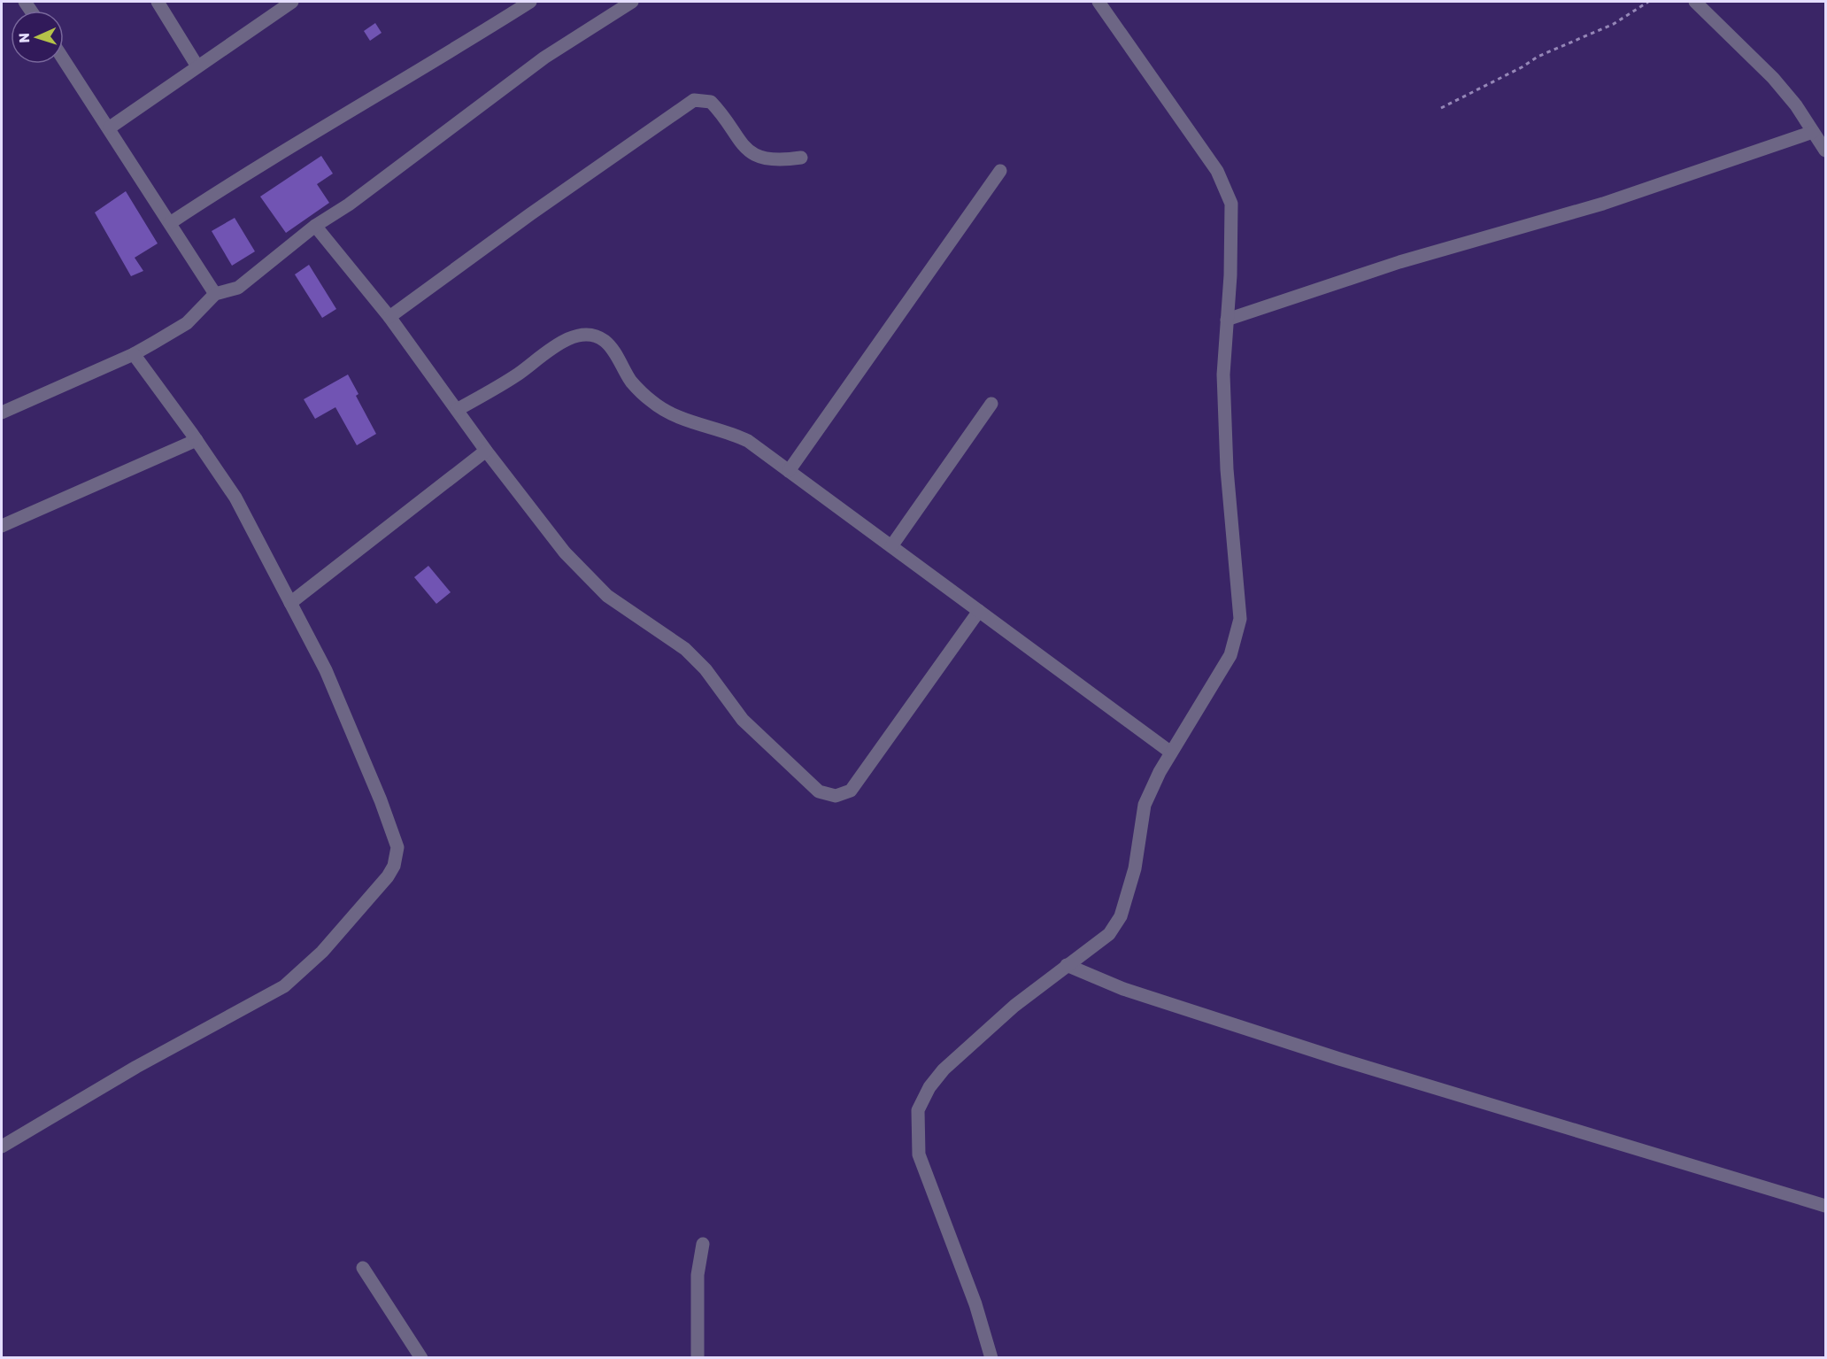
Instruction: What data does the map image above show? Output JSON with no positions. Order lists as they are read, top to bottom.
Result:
{
  "north": "left"
}
